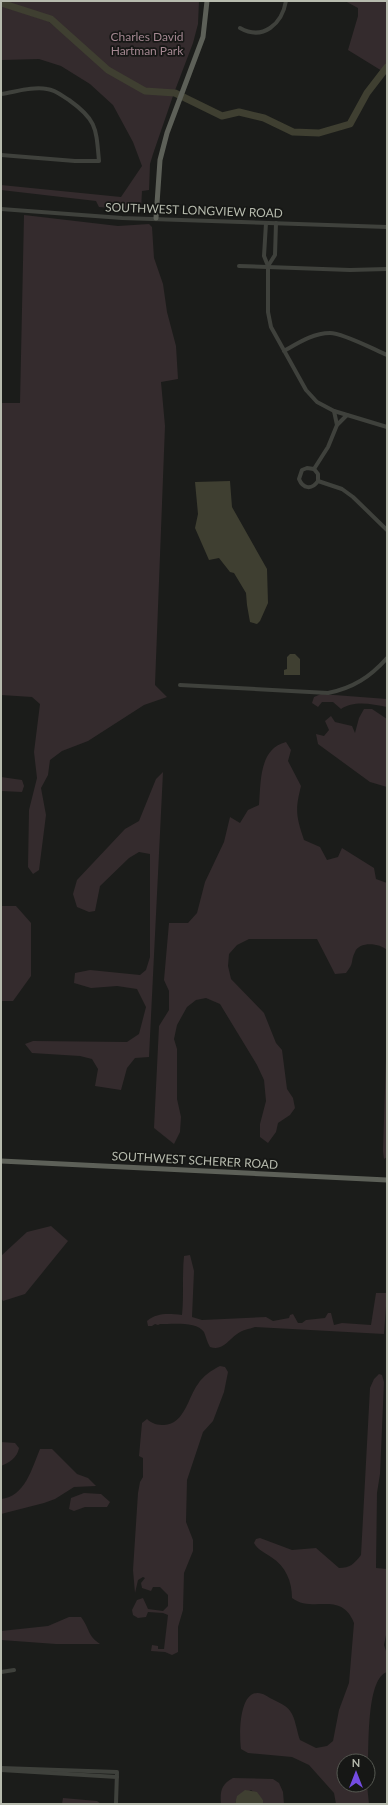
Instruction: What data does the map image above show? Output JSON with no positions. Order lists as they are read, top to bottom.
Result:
{
  "streets": {
    "main road": ["SOUTHWEST SCHERER ROAD"],
    "street": ["SOUTHWEST LONGVIEW ROAD"]
  },
  "parks": ["Charles David Hartman Park"],
  "north": "top"
}
